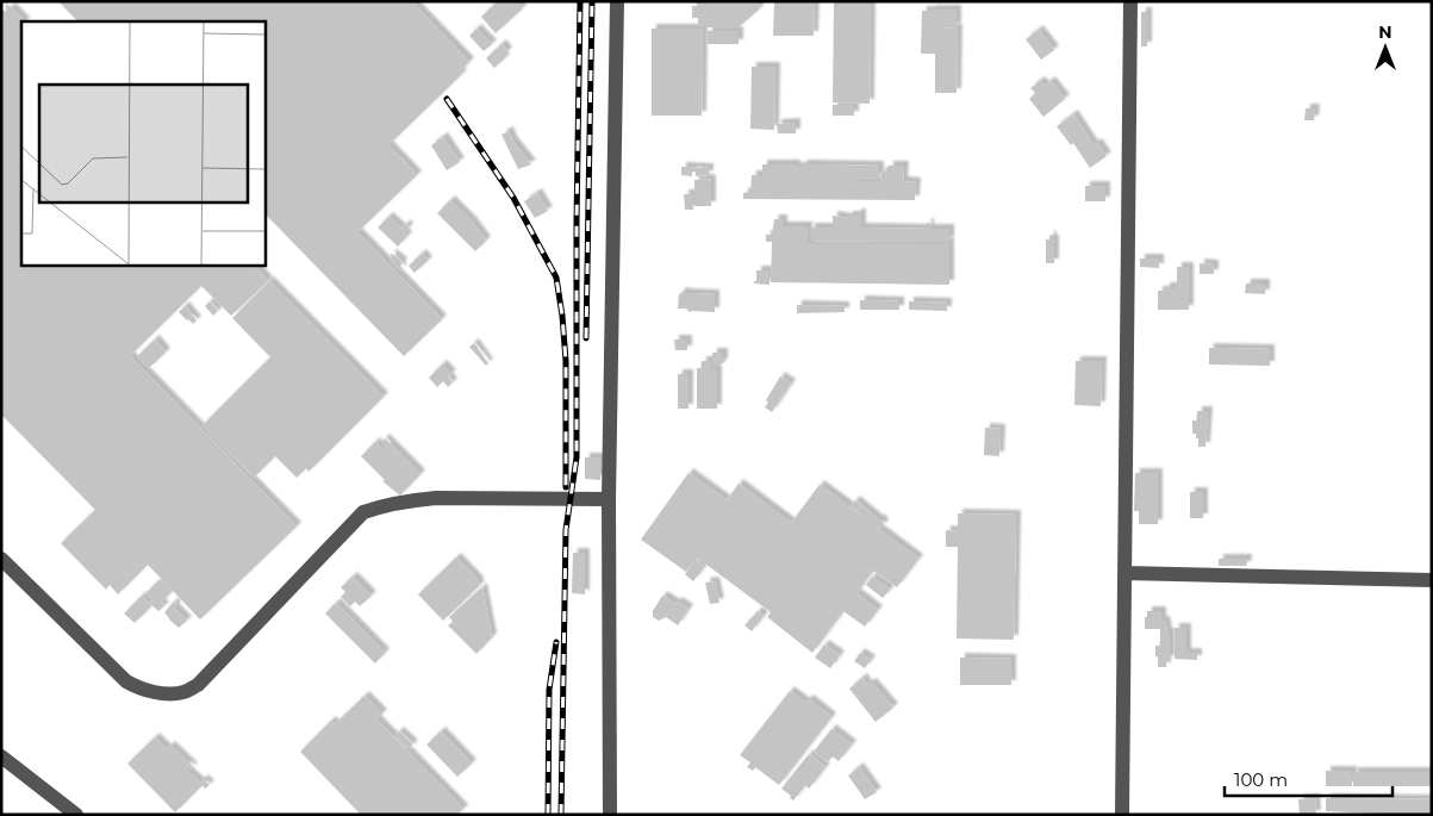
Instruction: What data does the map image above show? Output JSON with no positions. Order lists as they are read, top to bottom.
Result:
{
  "scale_bar": "100 m",
  "north": "top"
}
